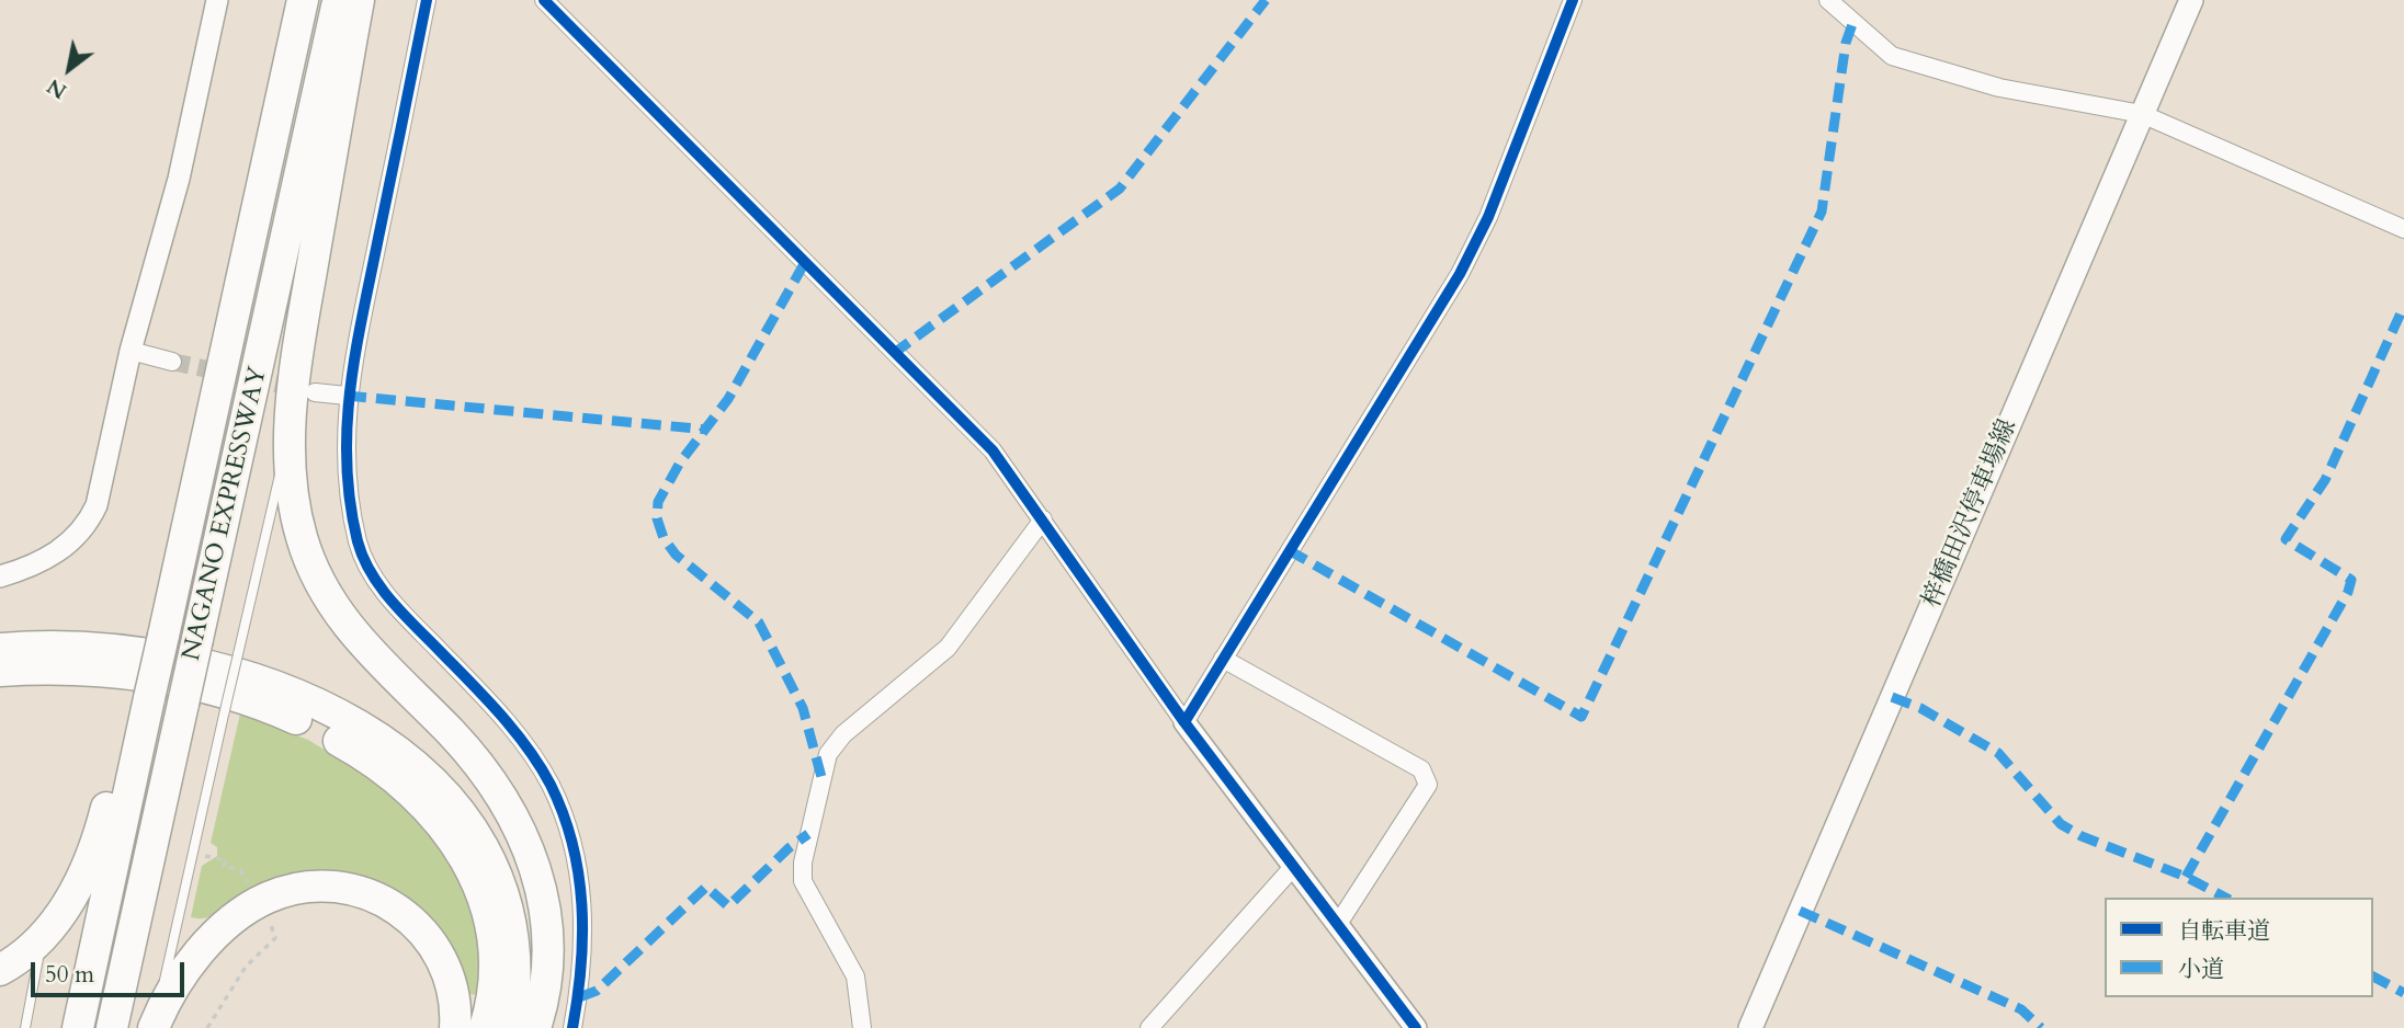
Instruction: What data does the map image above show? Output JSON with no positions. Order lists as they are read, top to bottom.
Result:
{
  "streets": {
    "highway": ["NAGANO EXPRESSWAY"],
    "main road": ["梓橋田沢停車場線"]
  },
  "legend": ["自転車道", "小道"],
  "scale_bar": "50 m",
  "north": "bottom left"
}
